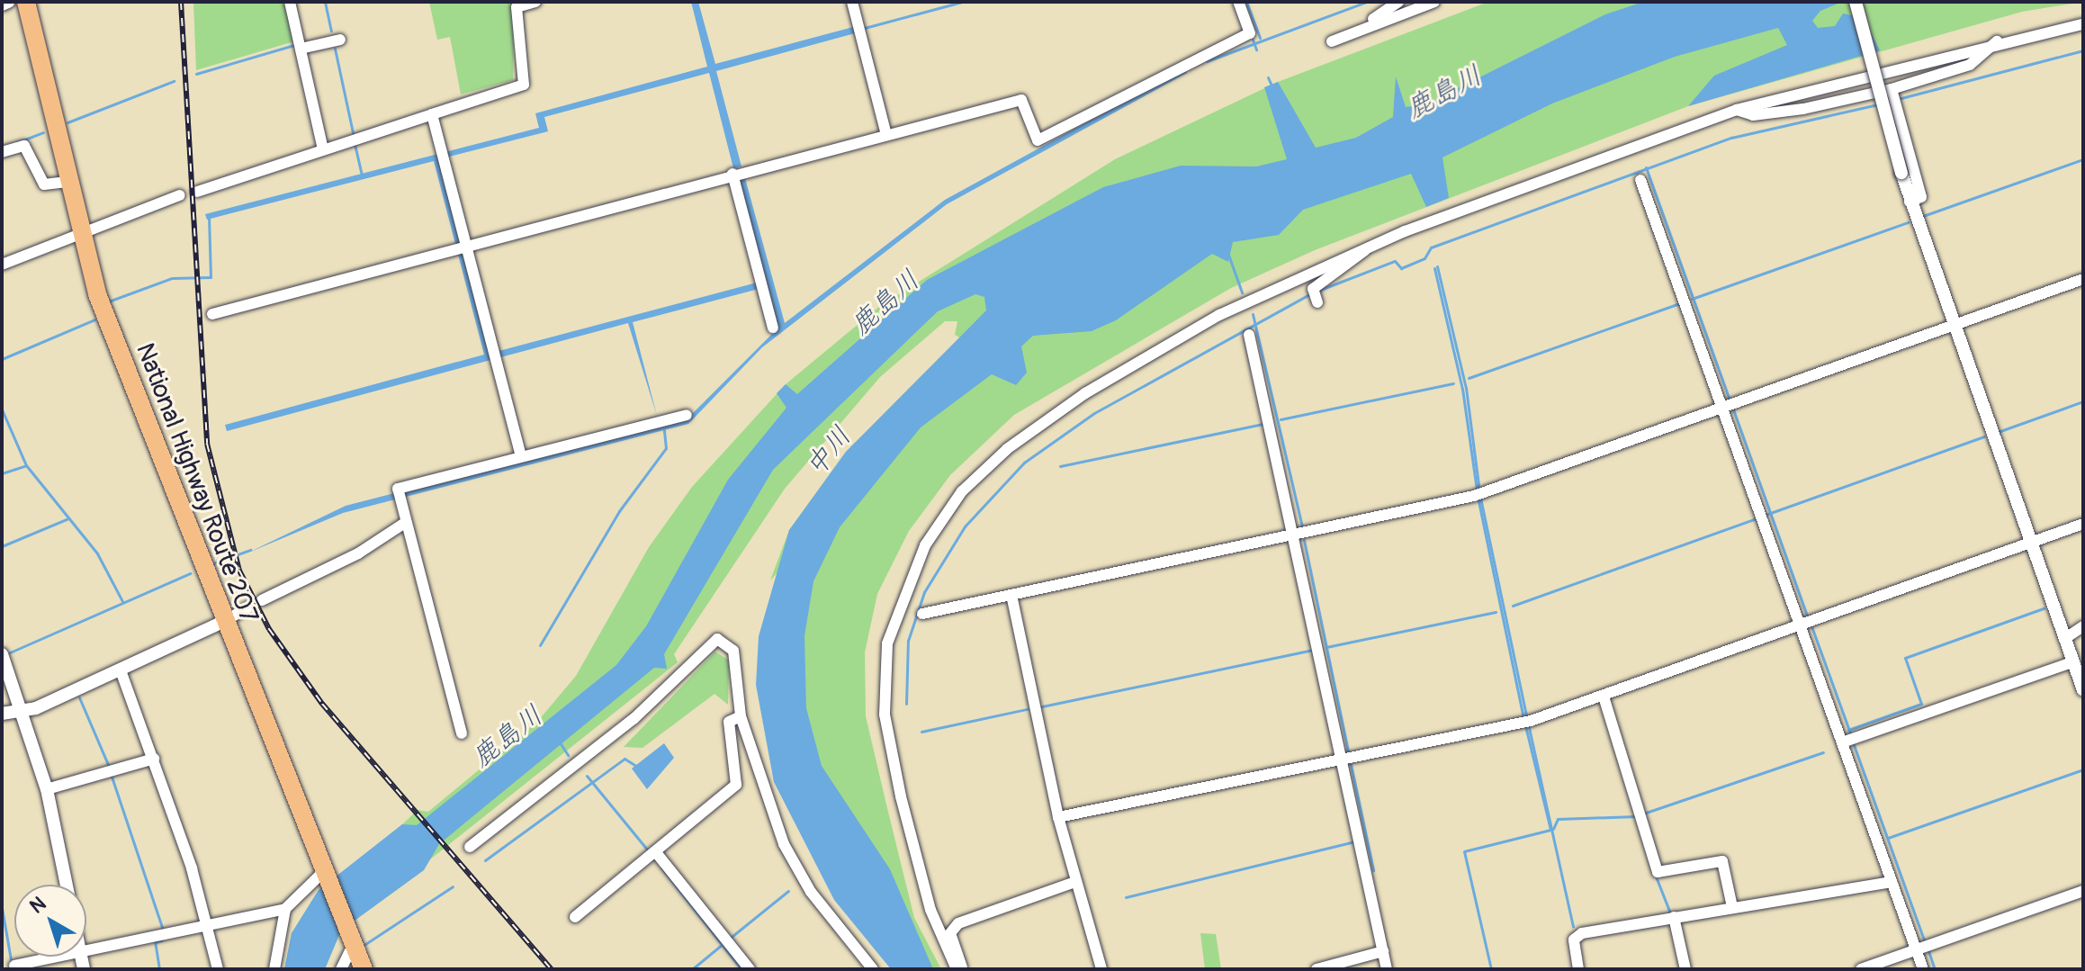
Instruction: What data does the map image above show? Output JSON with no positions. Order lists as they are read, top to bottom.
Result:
{
  "streets": {
    "highway": ["National Highway Route 207"]
  },
  "water": ["鹿島川", "中川"],
  "north": "top left"
}
